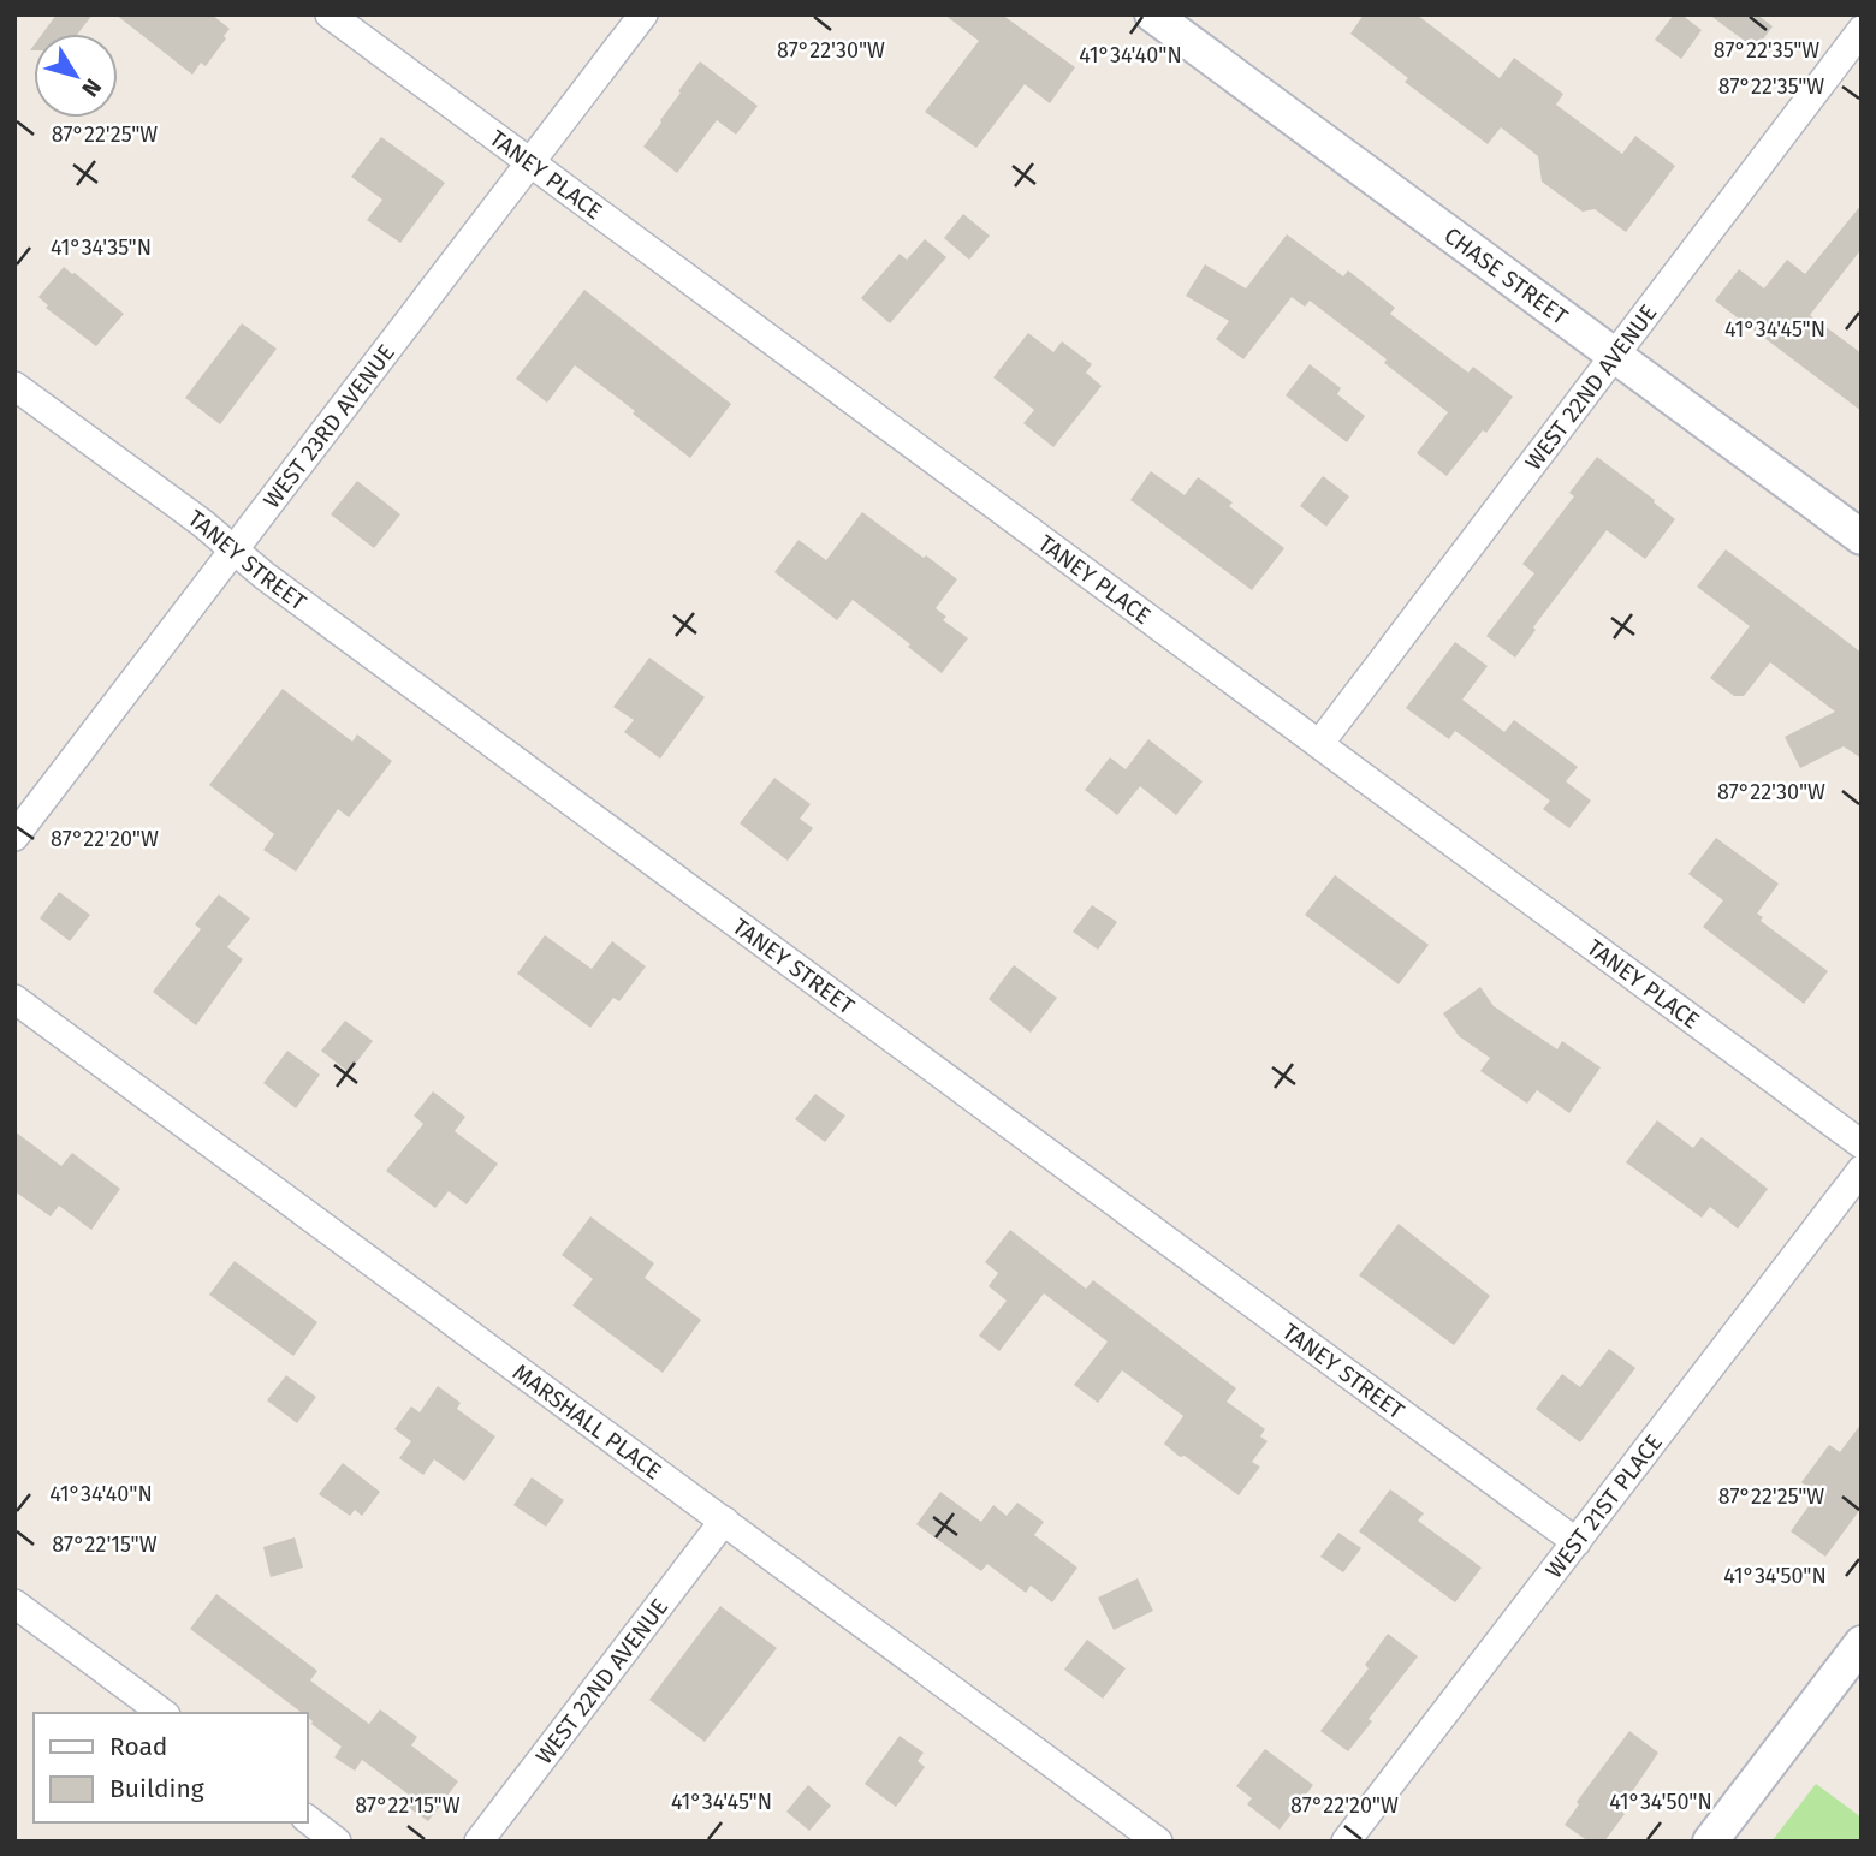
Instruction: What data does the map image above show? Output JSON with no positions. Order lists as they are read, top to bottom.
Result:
{
  "streets": {
    "street": [
      "TANEY PLACE",
      "CHASE STREET",
      "WEST 22ND AVENUE",
      "WEST 23RD AVENUE",
      "TANEY STREET",
      "MARSHALL PLACE",
      "WEST 21ST PLACE"
    ]
  },
  "crossings": [
    ["TANEY PLACE", "WEST 22ND AVENUE"],
    ["TANEY PLACE", "WEST 23RD AVENUE"],
    ["CHASE STREET", "WEST 22ND AVENUE"],
    ["WEST 22ND AVENUE", "MARSHALL PLACE"],
    ["WEST 23RD AVENUE", "TANEY STREET"],
    ["TANEY STREET", "WEST 21ST PLACE"]
  ],
  "legend": ["Road", "Building"],
  "north": "bottom right",
  "coordinates": [
    "87°22'30\"W",
    "87°22'35\"W",
    "41°34'40\"N",
    "87°22'25\"W",
    "41°34'35\"N",
    "41°34'45\"N",
    "87°22'20\"W",
    "87°22'15\"W",
    "41°34'50\"N"
  ]
}
